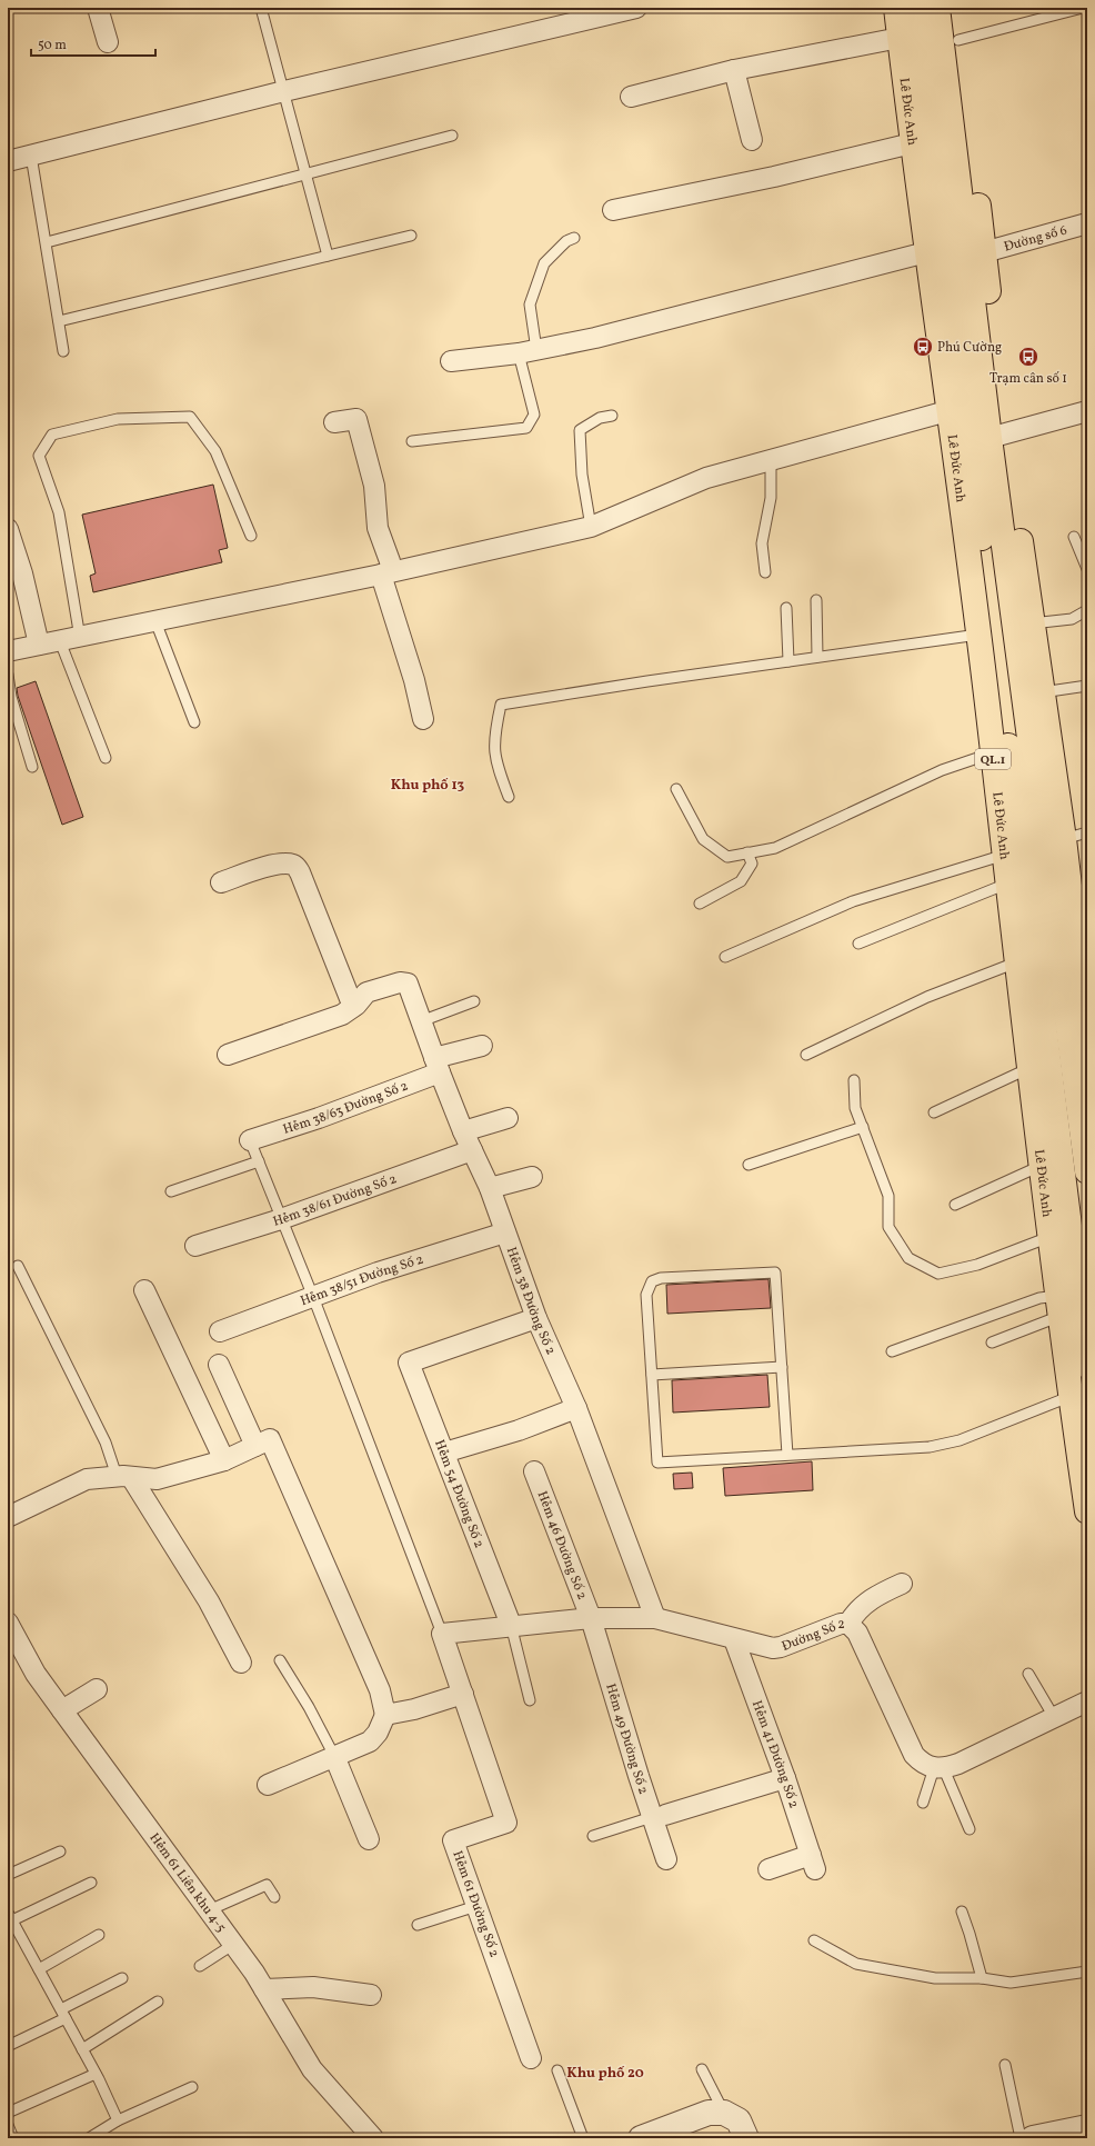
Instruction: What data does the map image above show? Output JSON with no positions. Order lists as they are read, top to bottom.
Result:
{
  "streets": {
    "highway": ["Lê Đức Anh", "QL.1"],
    "street": [
      "Đường số 6",
      "Hẻm 38/63 Đường Số 2",
      "Hẻm 38/61 Đường Số 2",
      "Hẻm 38/51 Đường Số 2",
      "Hẻm 38 Đường Số 2",
      "Hẻm 54 Đường Số 2",
      "Hẻm 46 Đường Số 2",
      "Đường Số 2",
      "Hẻm 49 Đường Số 2",
      "Hẻm 41 Đường Số 2",
      "Hẻm 61 Liên khu 4-5",
      "Hẻm 61 Đường Số 2"
    ]
  },
  "crossings": [
    ["Hẻm 38/63 Đường Số 2", "Hẻm 38 Đường Số 2"],
    ["Hẻm 38/61 Đường Số 2", "Hẻm 38 Đường Số 2"],
    ["Hẻm 38/51 Đường Số 2", "Hẻm 38 Đường Số 2"],
    ["Hẻm 38 Đường Số 2", "Hẻm 54 Đường Số 2"],
    ["Hẻm 38 Đường Số 2", "Đường Số 2"],
    ["Hẻm 54 Đường Số 2", "Đường Số 2"],
    ["Hẻm 46 Đường Số 2", "Đường Số 2"],
    ["Hẻm 46 Đường Số 2", "Hẻm 49 Đường Số 2"],
    ["Đường Số 2", "Hẻm 49 Đường Số 2"],
    ["Đường Số 2", "Hẻm 41 Đường Số 2"],
    ["Đường Số 2", "Hẻm 61 Đường Số 2"]
  ],
  "districts": ["Khu phố 13", "Khu phố 20"],
  "places": {
    "bus stop": ["Phú Cường", "Trạm cân số 1"]
  },
  "scale_bar": "50 m"
}
